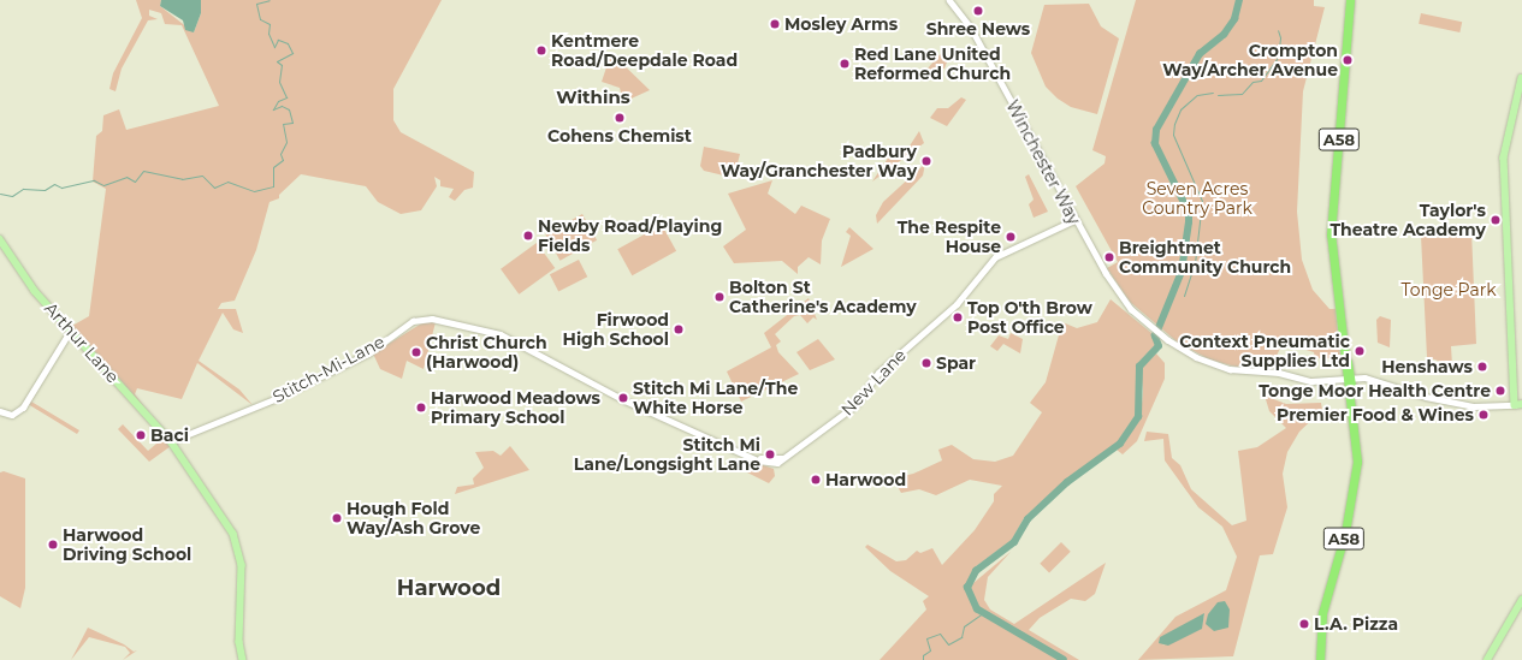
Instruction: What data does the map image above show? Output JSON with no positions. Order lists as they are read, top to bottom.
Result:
{
  "streets": {
    "highway": ["A58"],
    "main road": ["Arthur Lane"],
    "street": ["Winchester Way", "Stitch-Mi-Lane", "New Lane"]
  },
  "crossings": [
    ["A58", "Winchester Way"],
    ["Winchester Way", "New Lane"],
    ["Arthur Lane", "Stitch-Mi-Lane"],
    ["Stitch-Mi-Lane", "New Lane"]
  ],
  "districts": ["Withins", "Harwood"],
  "parks": ["Seven Acres Country Park", "Tonge Park"],
  "places": [
    "Shree News",
    "Mosley Arms",
    "Kentmere Road/Deepdale Road",
    "Crompton Way/Archer Avenue",
    "Red Lane United Reformed Church",
    "Cohens Chemist",
    "Padbury Way/Granchester Way",
    "Taylor's Theatre Academy",
    "Newby Road/Playing Fields",
    "The Respite House",
    "Breightmet Community Church",
    "Bolton St Catherine's Academy",
    "Top O'th Brow Post Office",
    "Firwood High School",
    "Context Pneumatic Supplies Ltd",
    "Christ Church (Harwood)",
    "Spar",
    "Henshaws",
    "Tonge Moor Health Centre",
    "Stitch Mi Lane/The White Horse",
    "Harwood Meadows Primary School",
    "Premier Food & Wines",
    "Baci",
    "Stitch Mi Lane/Longsight Lane",
    "Harwood",
    "Hough Fold Way/Ash Grove",
    "Harwood Driving School",
    "L.A. Pizza"
  ]
}
